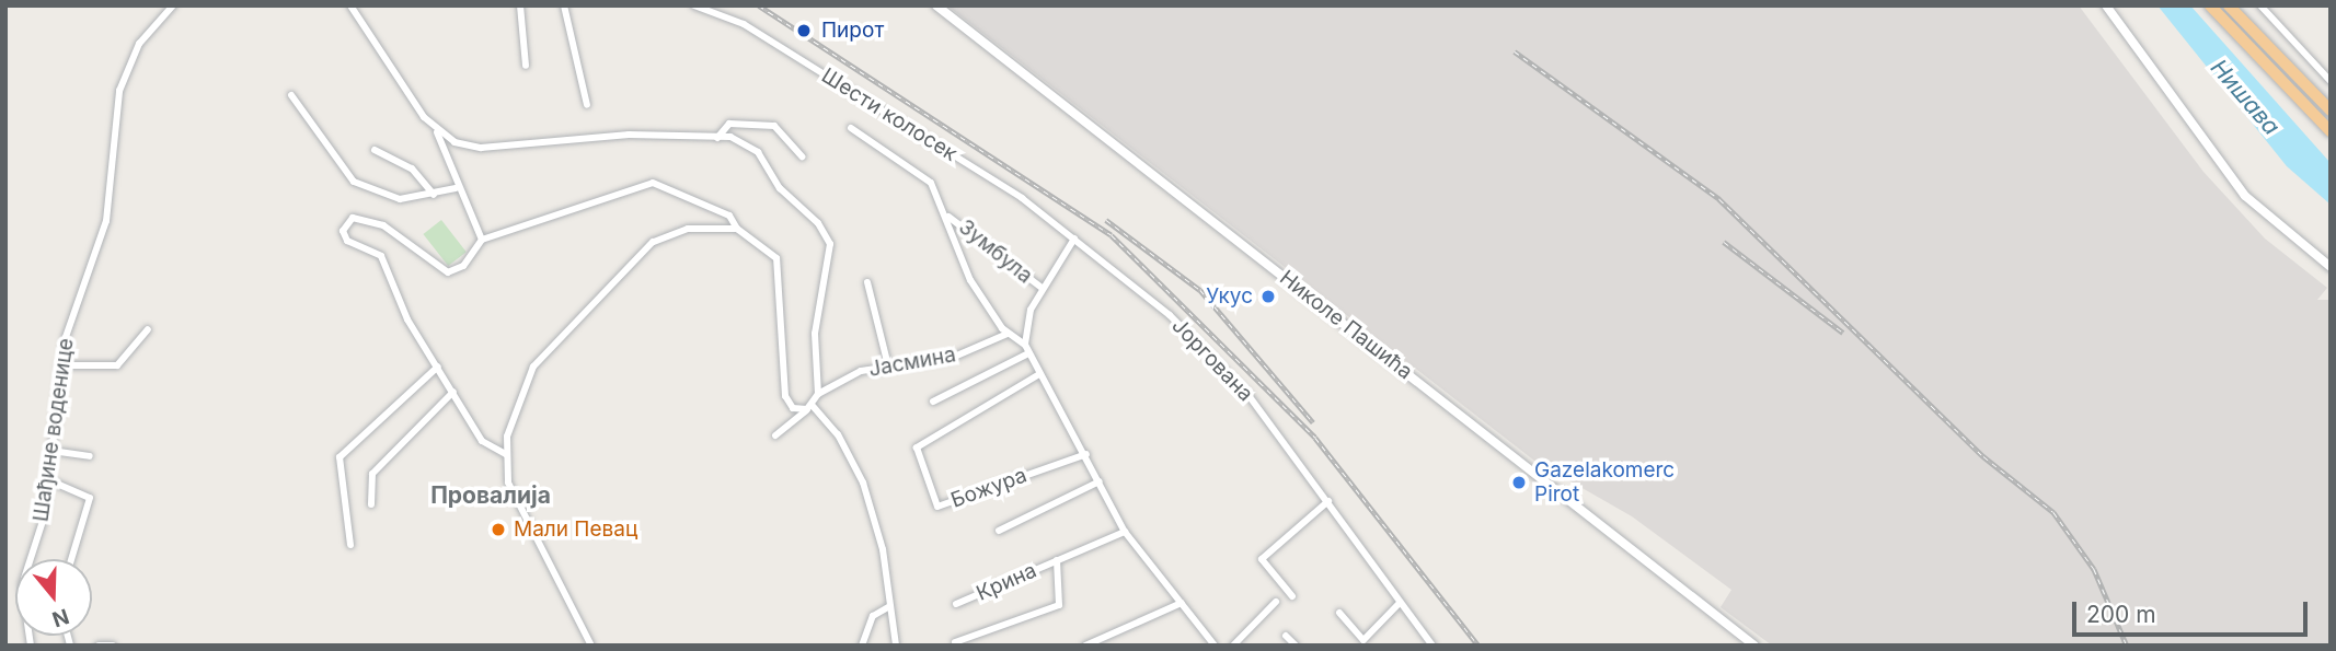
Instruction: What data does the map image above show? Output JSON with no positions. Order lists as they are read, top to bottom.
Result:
{
  "streets": {
    "main road": ["Николе Пашића"],
    "street": [
      "Шести колосек",
      "Зумбула",
      "Јоргована",
      "Јасмина",
      "Шађине воденице",
      "Божура",
      "Крина"
    ]
  },
  "crossings": [
    ["Шести колосек", "Јоргована"]
  ],
  "districts": ["Провалија"],
  "water": ["Нишава"],
  "places": [
    "Пирот",
    "Укус",
    "Gazelakomerc Pirot",
    "Мали Певац"
  ],
  "scale_bar": "200 m",
  "north": "bottom"
}
